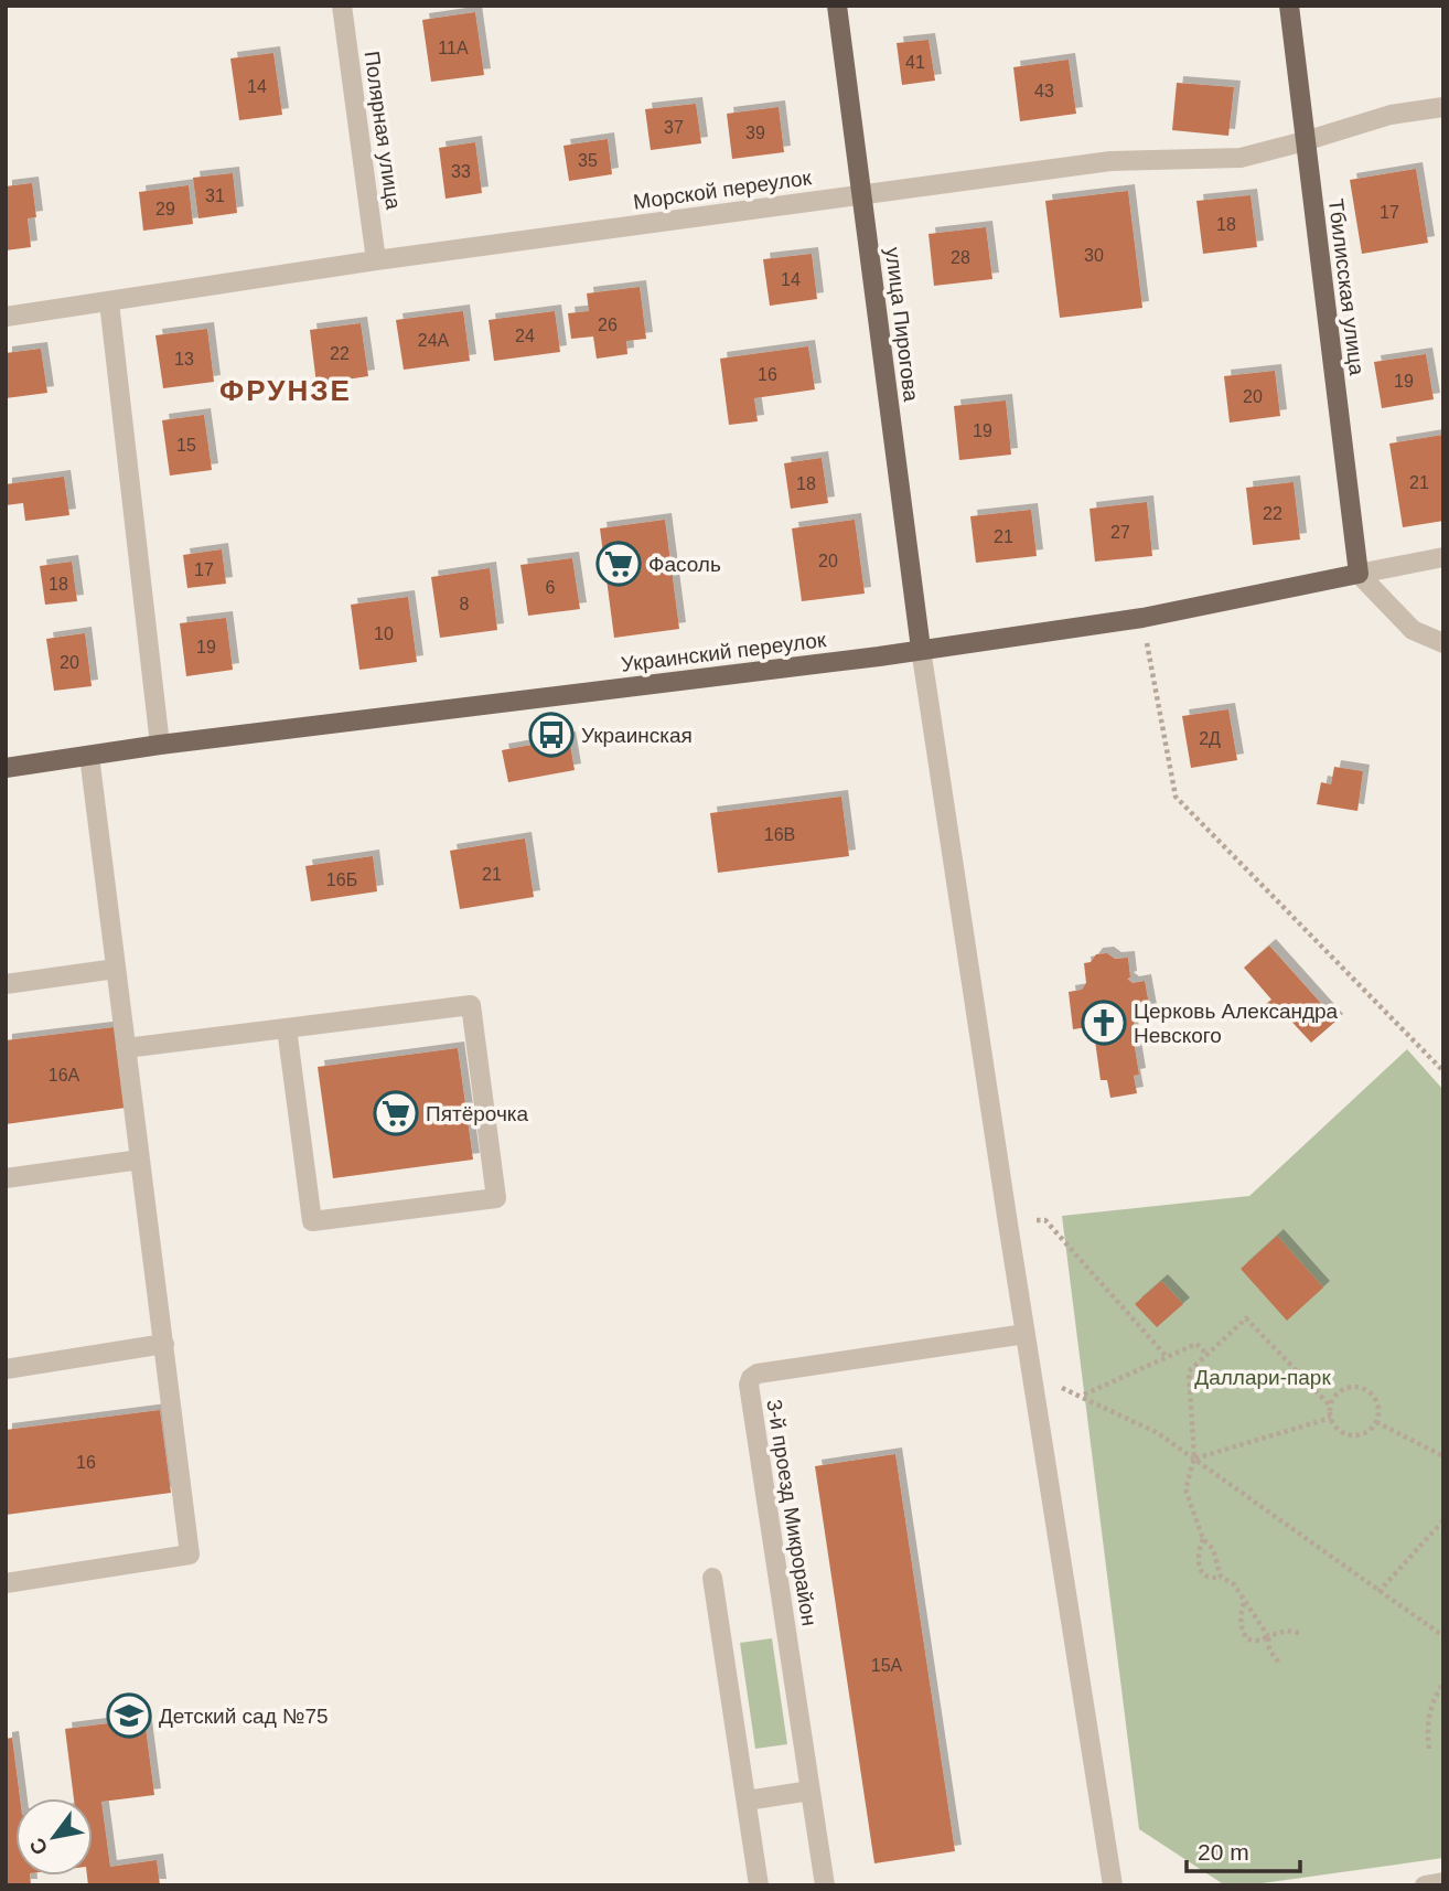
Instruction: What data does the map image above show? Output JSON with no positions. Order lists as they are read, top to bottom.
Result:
{
  "streets": {
    "main road": ["Тбилисская улица", "улица Пирогова", "Украинский переулок"],
    "street": ["Полярная улица", "Морской переулок", "3-й проезд Микрорайон"]
  },
  "crossings": [
    ["Полярная улица", "Морской переулок"],
    ["Морской переулок", "Тбилисская улица"],
    ["Морской переулок", "улица Пирогова"],
    ["Тбилисская улица", "Украинский переулок"],
    ["улица Пирогова", "Украинский переулок"]
  ],
  "districts": ["ФРУНЗЕ"],
  "parks": ["Даллари-парк"],
  "places": {
    "supermarket": ["Фасоль", "Пятёрочка"],
    "bus stop": ["Украинская"],
    "church": ["Церковь Александра Невского"],
    "school or university": ["Детский сад №75"]
  },
  "house_numbers": [
    "11А",
    "41",
    "14",
    "43",
    "37",
    "39",
    "35",
    "33",
    "31",
    "29",
    "17",
    "18",
    "30",
    "28",
    "14",
    "26",
    "24",
    "24А",
    "22",
    "13",
    "16",
    "19",
    "20",
    "19",
    "15",
    "21",
    "18",
    "22",
    "27",
    "21",
    "20",
    "17",
    "18",
    "6",
    "8",
    "10",
    "19",
    "20",
    "2Д",
    "16В",
    "21",
    "16Б",
    "16А",
    "16",
    "15А"
  ],
  "scale_bar": "20 m",
  "north": "bottom left"
}
